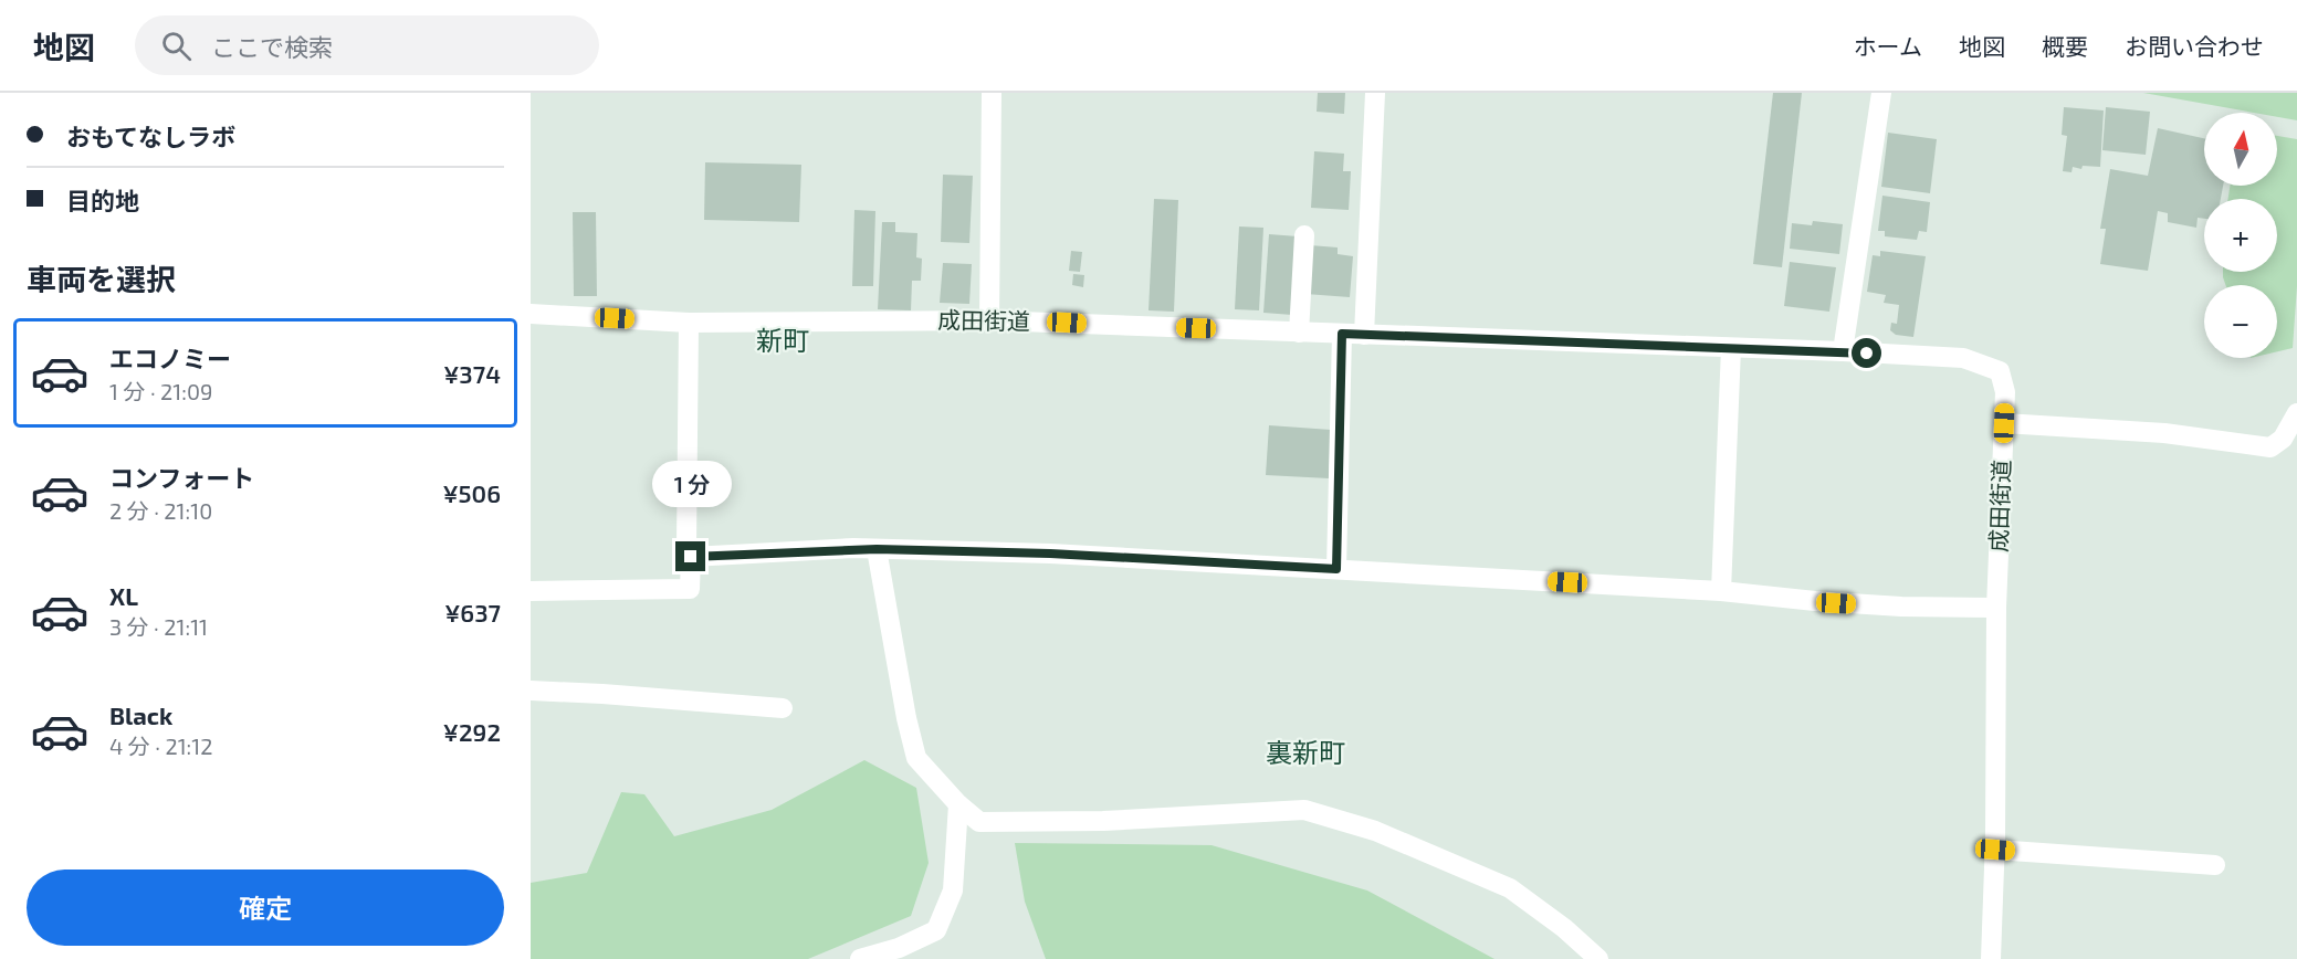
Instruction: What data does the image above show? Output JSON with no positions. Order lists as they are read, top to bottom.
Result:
{
  "streets": {
    "street": ["成田街道"]
  },
  "districts": ["新町", "裏新町"],
  "north": "top",
  "page": {
    "header": "地図",
    "search": "ここで検索",
    "nav": [
      "ホーム",
      "地図",
      "概要",
      "お問い合わせ"
    ],
    "banner": ["おもてなしラボ", "目的地"],
    "map_buttons": ["+", "−"],
    "heading": "車両を選択",
    "list": [
      {
        "name": "エコノミー",
        "note": "1 分 · 21:09",
        "value": "¥374"
      },
      {
        "name": "コンフォート",
        "note": "2 分 · 21:10",
        "value": "¥506"
      },
      {
        "name": "XL",
        "note": "3 分 · 21:11",
        "value": "¥637"
      },
      {
        "name": "Black",
        "note": "4 分 · 21:12",
        "value": "¥292"
      }
    ],
    "bubble": "1 分",
    "buttons": "確定"
  }
}
